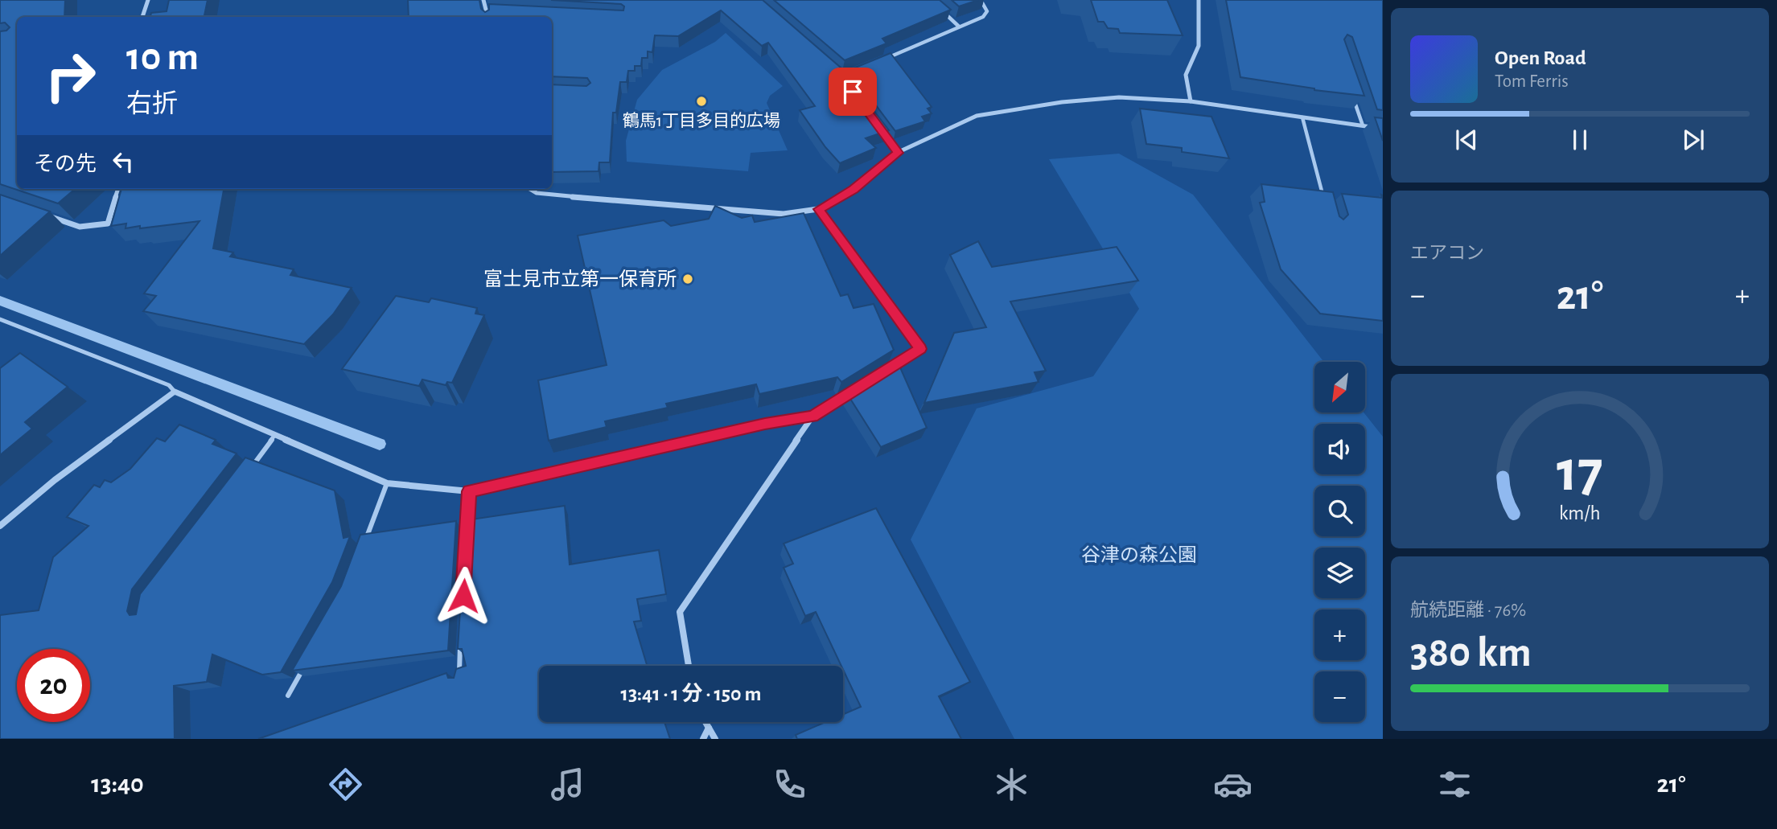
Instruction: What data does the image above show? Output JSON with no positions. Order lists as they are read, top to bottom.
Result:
{
  "parks": ["谷津の森公園"],
  "places": ["鶴馬1丁目多目的広場", "富士見市立第一保育所"],
  "north": "bottom left",
  "page": {
    "turn": ["10 m", "右折"],
    "song": ["Open Road", "Tom Ferris"],
    "then": "その先",
    "tile": [
      "エアコン",
      ["航続距離 · 76%", "380 km"]
    ],
    "heat": ["−", "21°", "+"],
    "map_buttons": ["+", "−"],
    "limit": "20",
    "trip": "13:41 · 1 分 · 150 m",
    "tabs": ["13:40", "21°"],
    "gauge": ["17", "km/h"]
  }
}
